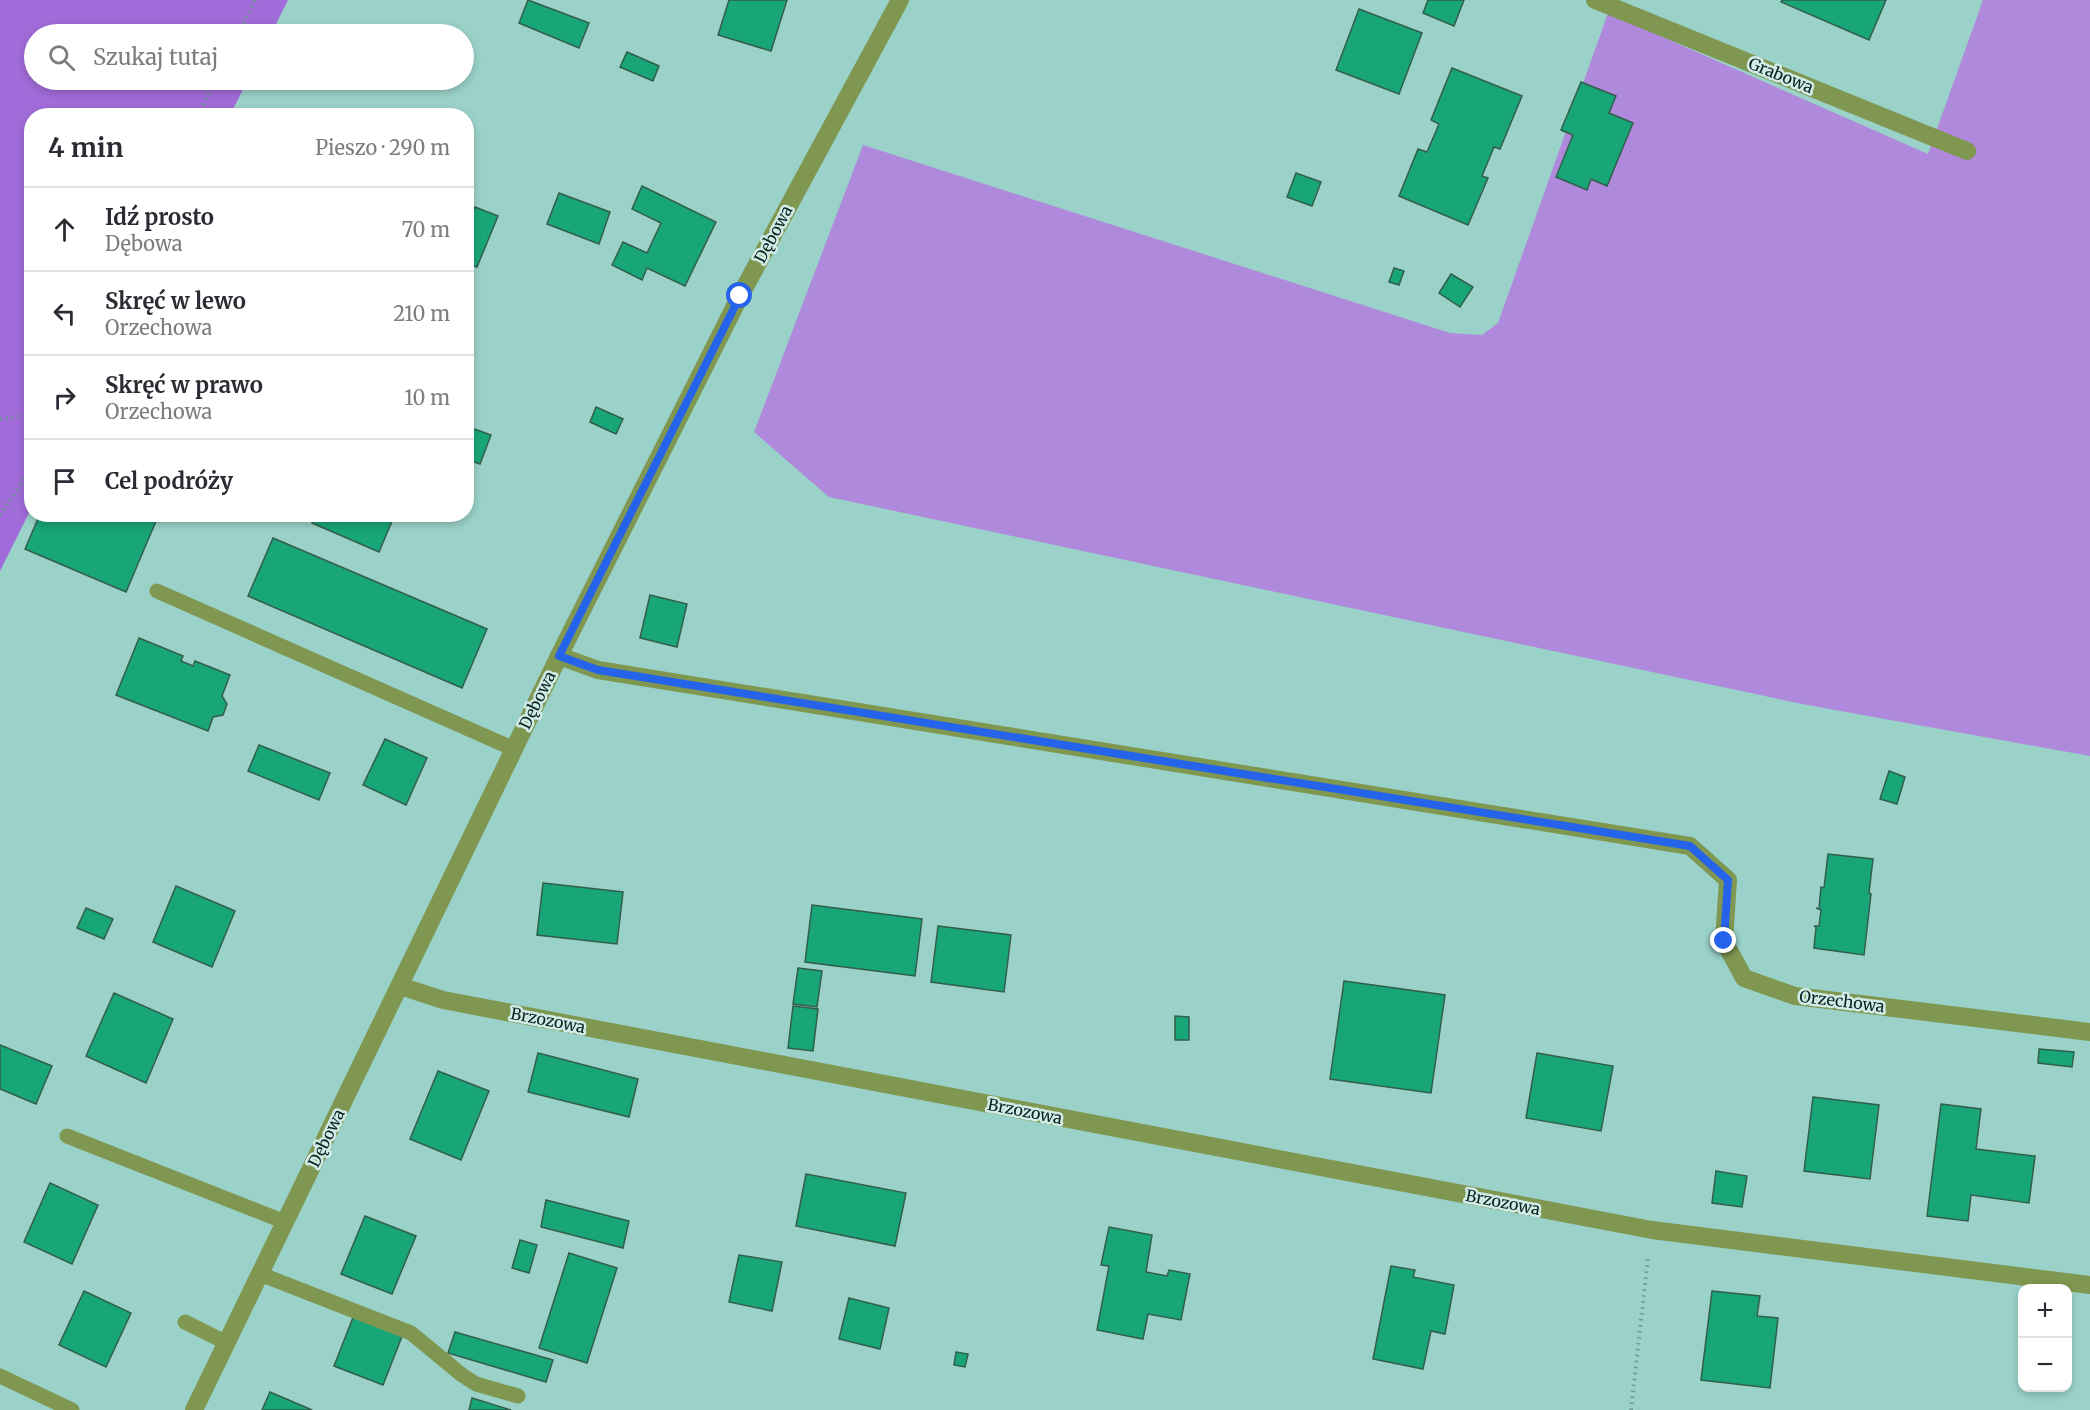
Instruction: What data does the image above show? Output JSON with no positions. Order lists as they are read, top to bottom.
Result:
{
  "streets": {
    "street": [
      "Grabowa",
      "Dębowa",
      "Orzechowa",
      "Brzozowa"
    ]
  },
  "crossings": [
    ["Dębowa", "Orzechowa"],
    ["Dębowa", "Brzozowa"]
  ],
  "page": {
    "search": "Szukaj tutaj",
    "heading": ["4 min", "Pieszo · 290 m"],
    "list": [
      ["Idź prosto", "Dębowa", "70 m"],
      ["Skręć w lewo", "Orzechowa", "210 m"],
      ["Skręć w prawo", "Orzechowa", "10 m"],
      "Cel podróży"
    ],
    "map_buttons": ["+", "−"]
  }
}
